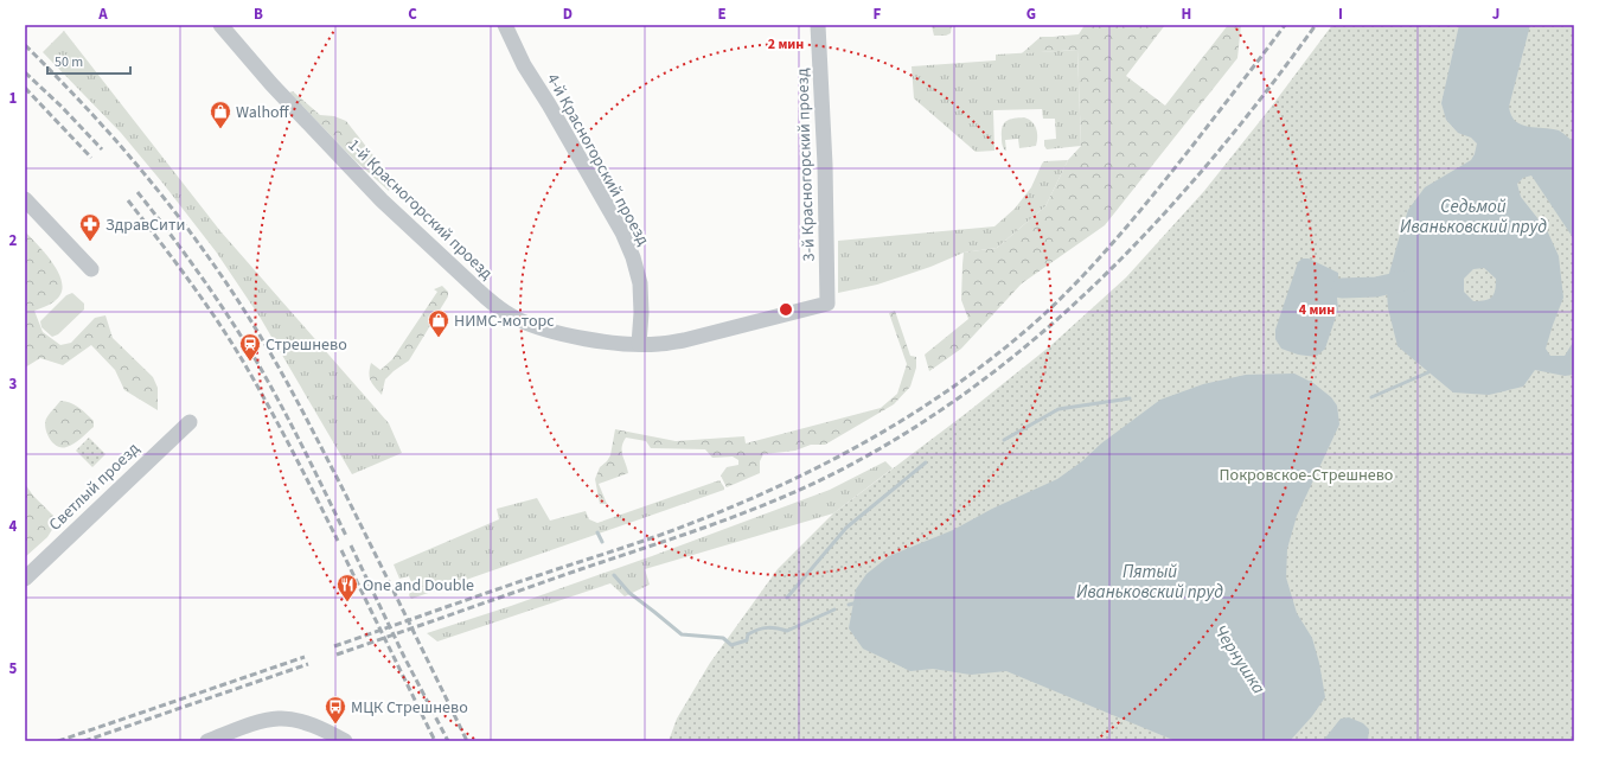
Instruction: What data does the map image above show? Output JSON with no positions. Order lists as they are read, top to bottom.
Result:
{
  "streets": {
    "street": [
      "4-й Красногорский проезд",
      "3-й Красногорский проезд",
      "1-й Красногорский проезд",
      "Светлый проезд"
    ]
  },
  "crossings": [
    ["4-й Красногорский проезд", "1-й Красногорский проезд"],
    ["3-й Красногорский проезд", "1-й Красногорский проезд"]
  ],
  "water": ["Седьмой Иваньковский пруд", "Пятый Иваньковский пруд", "Чернушка"],
  "parks": ["Покровское-Стрешнево"],
  "places": {
    "shop": ["Walhoff", "НИМС-моторс"],
    "pharmacy": ["ЗдравСити"],
    "station": ["Стрешнево"],
    "restaurant": ["One and Double"],
    "bus stop": ["МЦК Стрешнево"]
  },
  "scale_bar": "50 m",
  "grid": {
    "columns": [
      "A",
      "B",
      "C",
      "D",
      "E",
      "F",
      "G",
      "H",
      "I",
      "J"
    ],
    "rows": [
      "1",
      "2",
      "3",
      "4",
      "5"
    ]
  },
  "rings": ["2 мин", "4 мин"]
}
